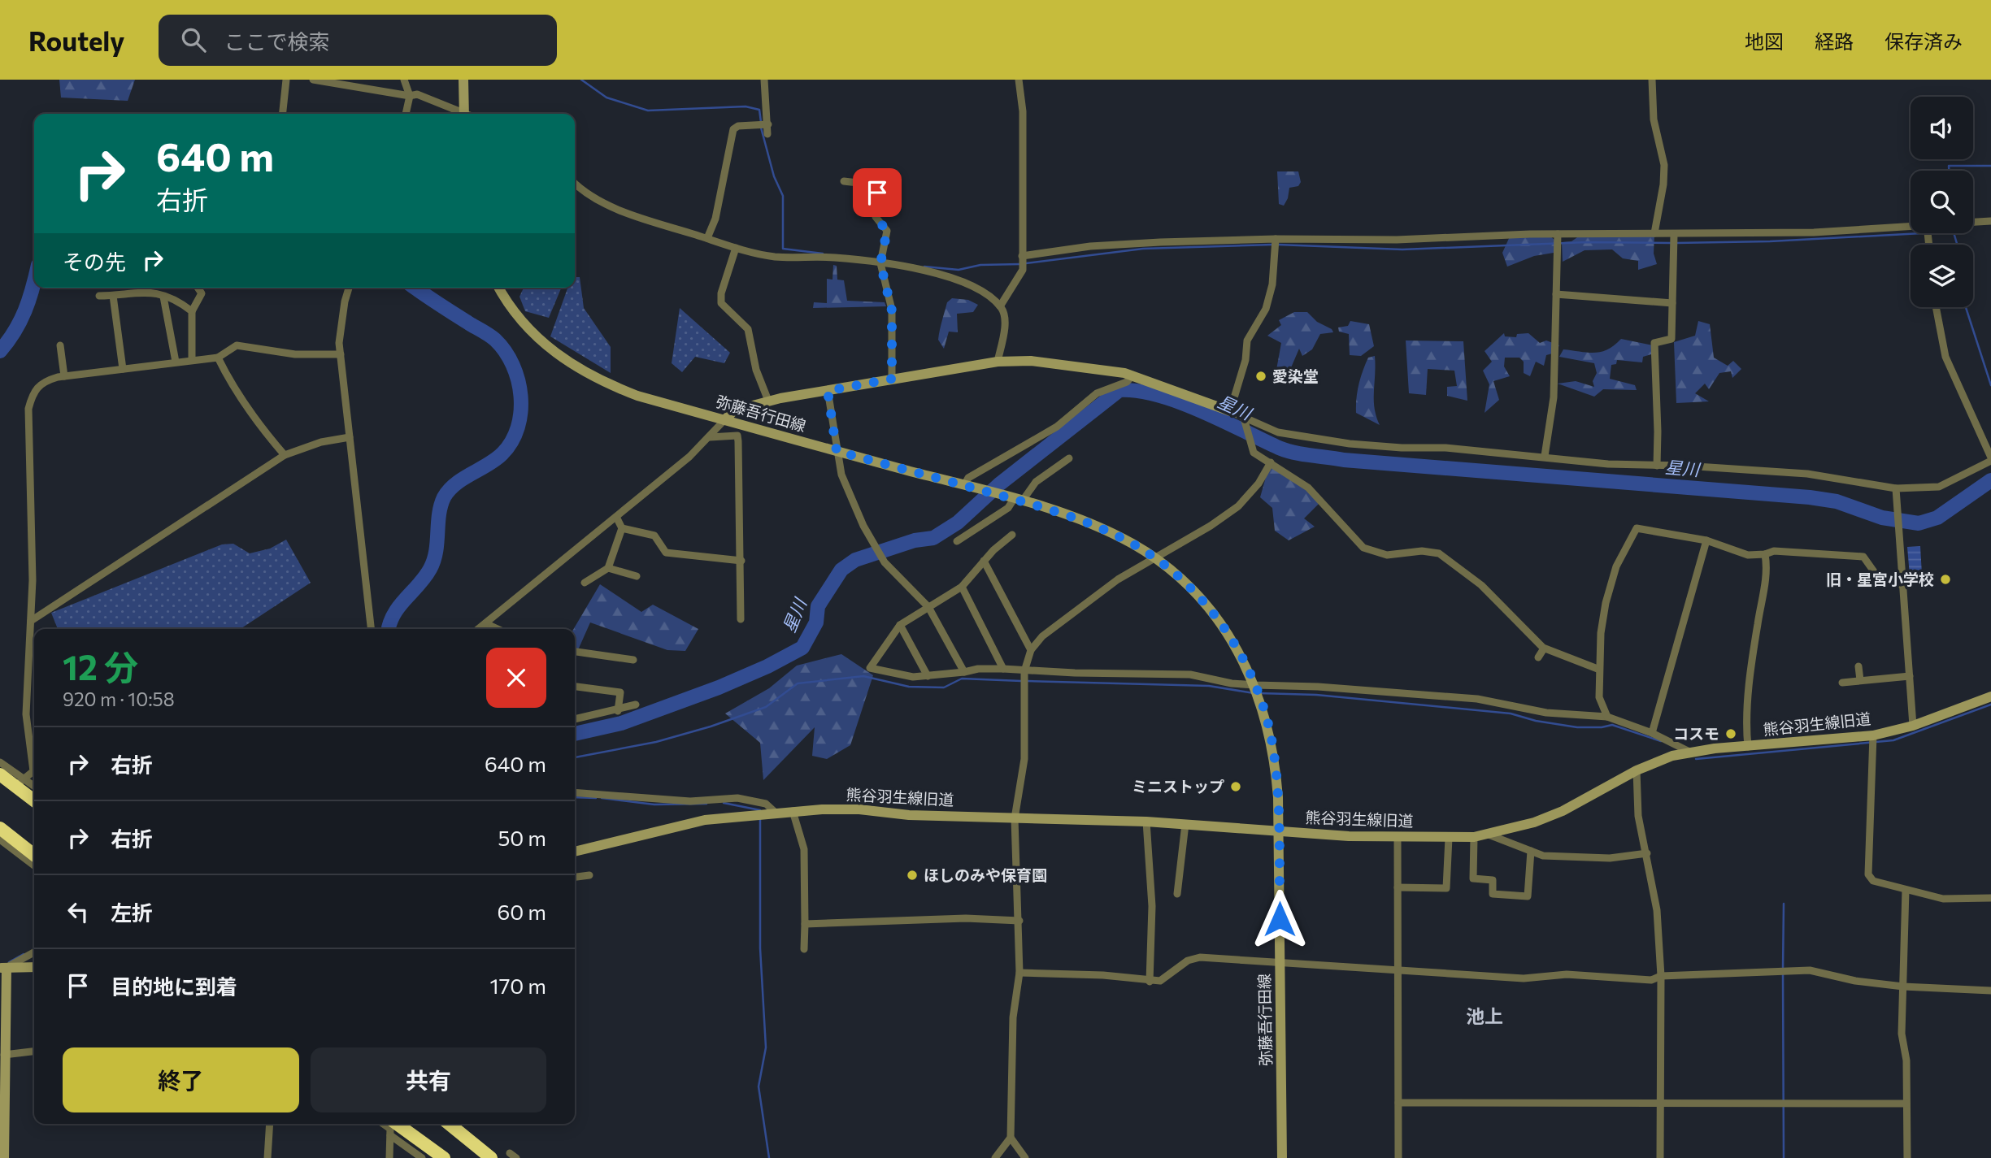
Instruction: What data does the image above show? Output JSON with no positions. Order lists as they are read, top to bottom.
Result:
{
  "streets": {
    "street": ["弥藤吾行田線", "熊谷羽生線旧道"]
  },
  "crossings": [
    ["弥藤吾行田線", "熊谷羽生線旧道"]
  ],
  "districts": ["池上"],
  "water": ["星川"],
  "places": [
    "愛染堂",
    "旧・星宮小学校",
    "コスモ",
    "ミニストップ",
    "ほしのみや保育園"
  ],
  "page": {
    "header": "Routely",
    "search": "ここで検索",
    "nav": ["地図", "経路", "保存済み"],
    "turn": ["640 m", "右折"],
    "then": "その先",
    "heading": ["12 分", "920 m · 10:58"],
    "list": [
      {
        "name": "右折",
        "value": "640 m"
      },
      {
        "name": "右折",
        "value": "50 m"
      },
      {
        "name": "左折",
        "value": "60 m"
      },
      {
        "name": "目的地に到着",
        "value": "170 m"
      }
    ],
    "buttons": ["終了", "共有"]
  }
}
